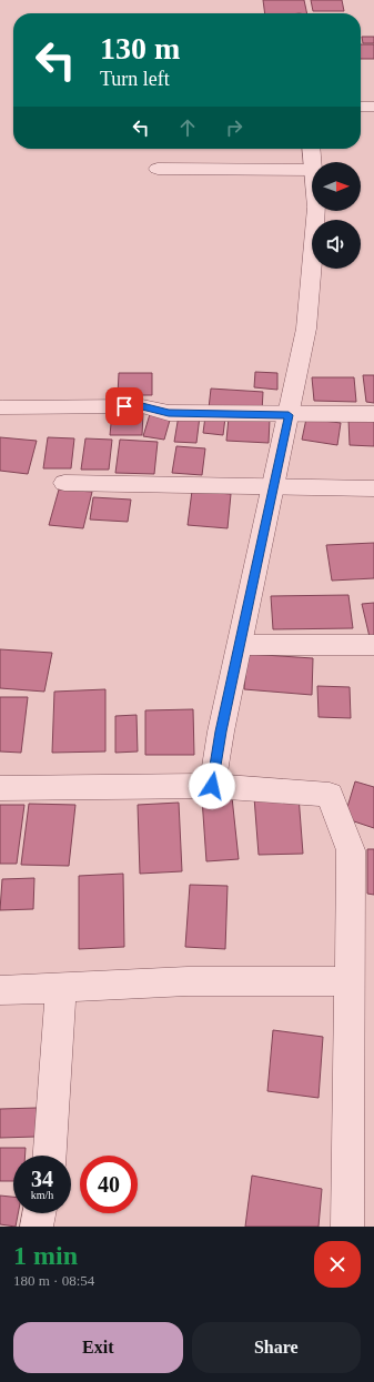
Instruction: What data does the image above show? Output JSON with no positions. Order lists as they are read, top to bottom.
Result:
{
  "north": "right",
  "page": {
    "turn": ["130 m", "Turn left"],
    "speed": "34 km/h",
    "limit": "40",
    "heading": ["1 min", "180 m · 08:54"],
    "buttons": ["Exit", "Share"]
  }
}
